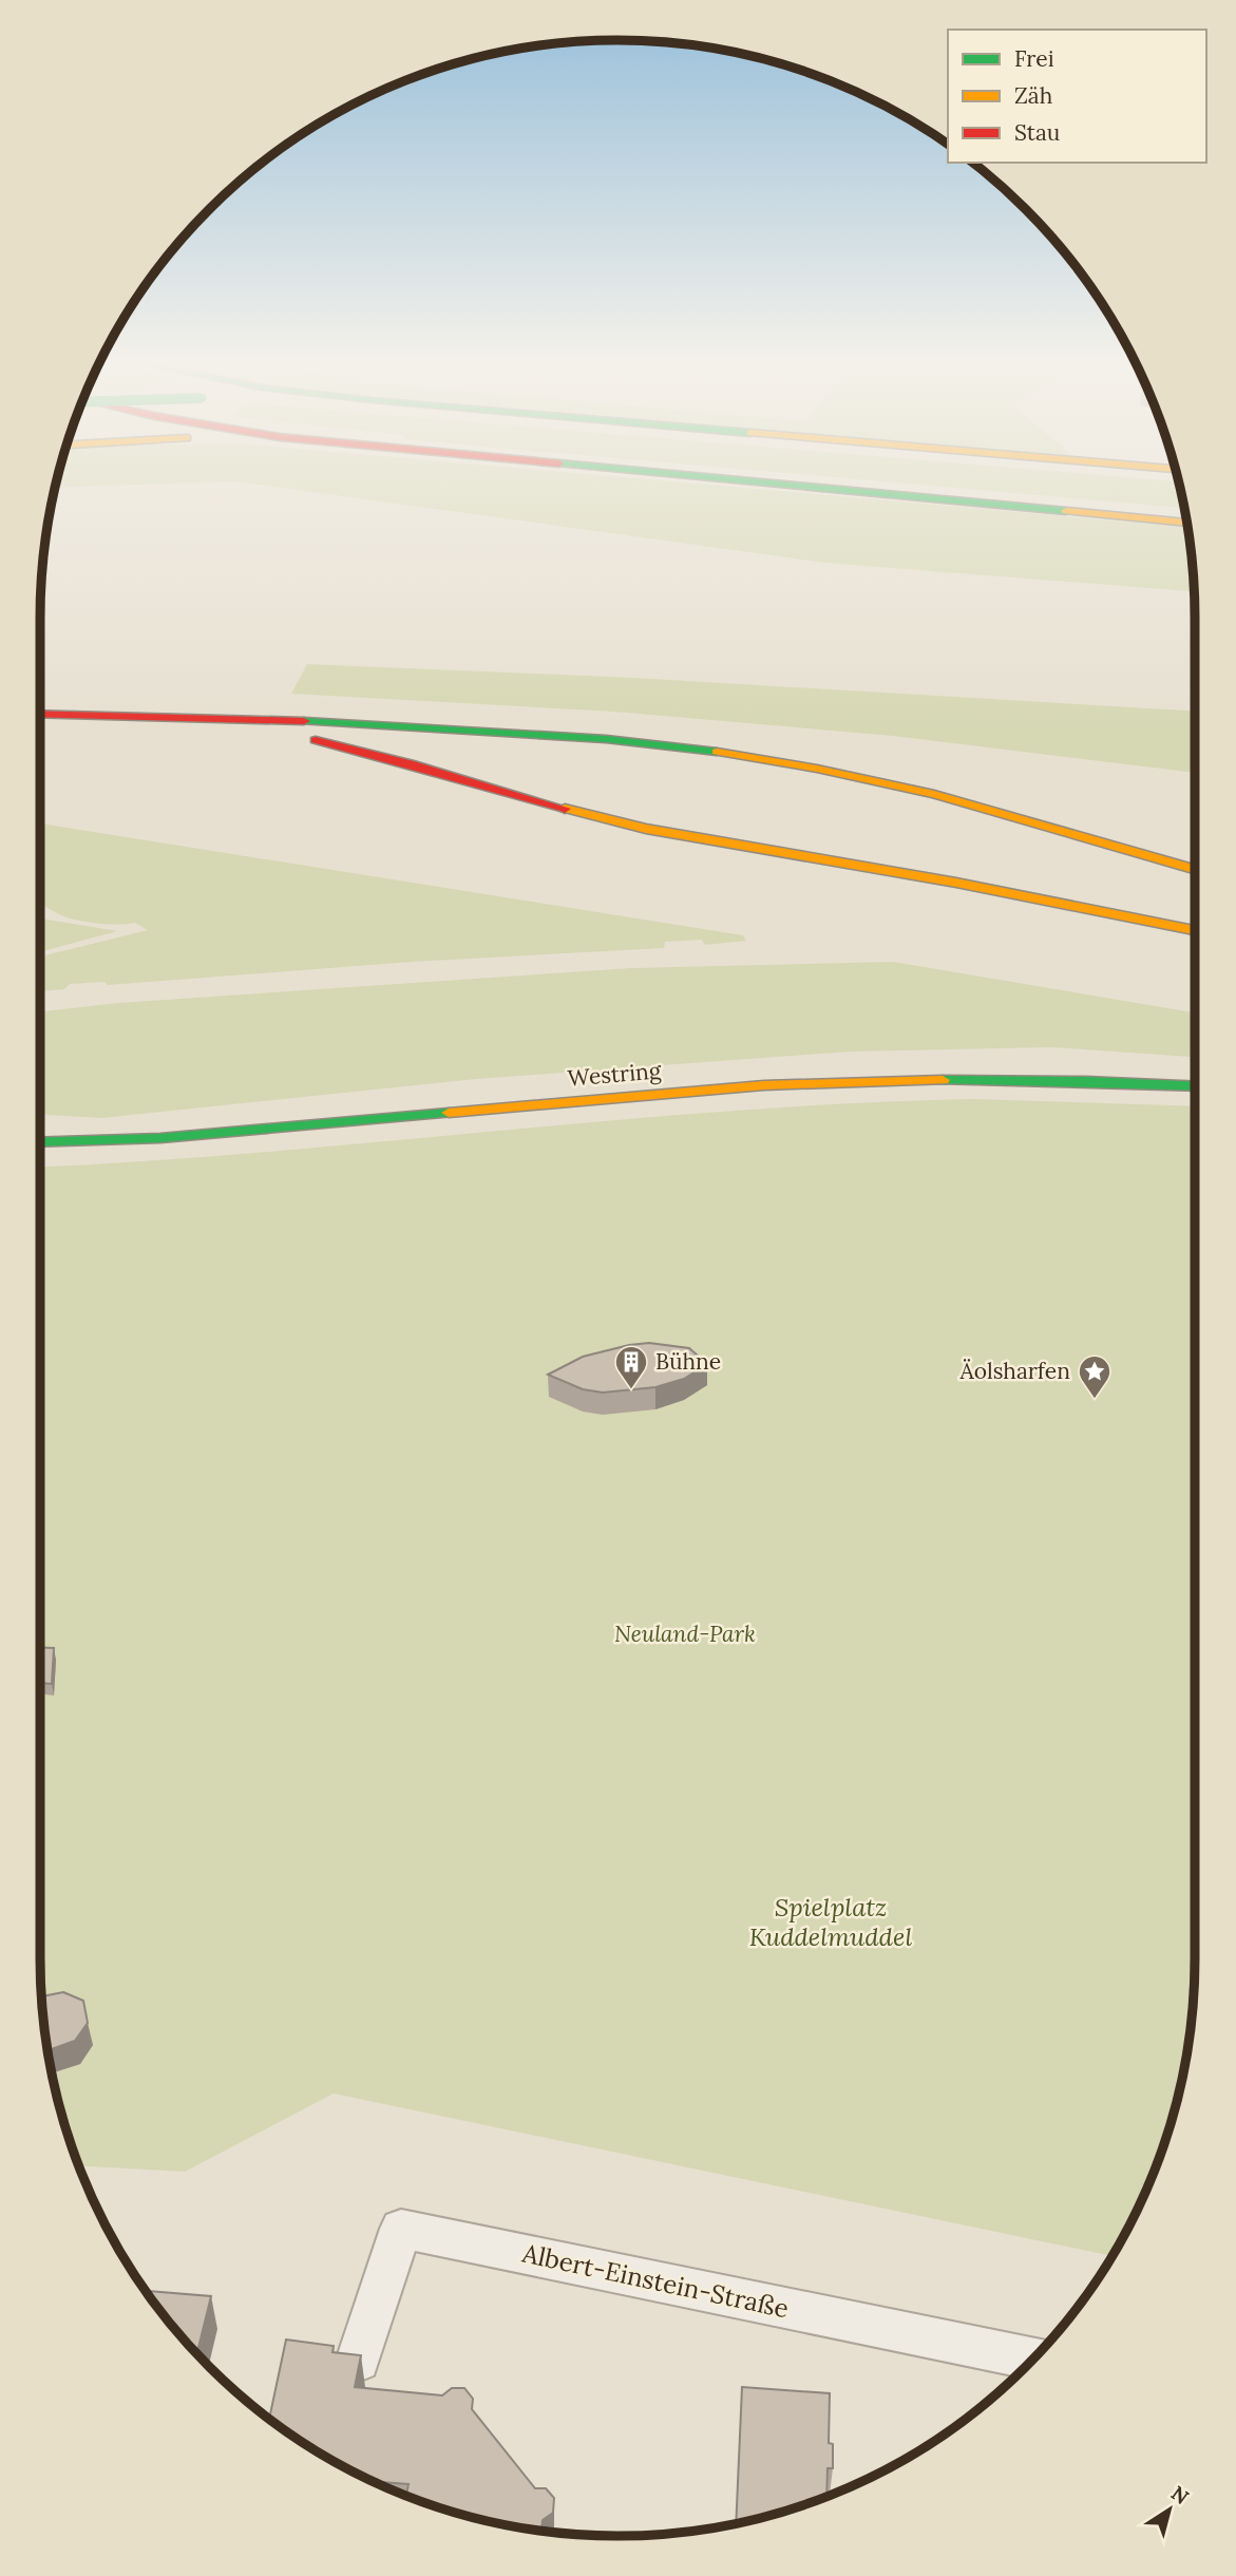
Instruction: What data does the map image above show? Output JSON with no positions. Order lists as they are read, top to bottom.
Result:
{
  "streets": {
    "main road": ["Westring"],
    "street": ["Albert-Einstein-Straße"]
  },
  "parks": ["Neuland-Park", "Spielplatz Kuddelmuddel"],
  "places": {
    "building": ["Bühne"],
    "place": ["Äolsharfen"]
  },
  "legend": ["Frei", "Zäh", "Stau"],
  "north": "top right"
}
